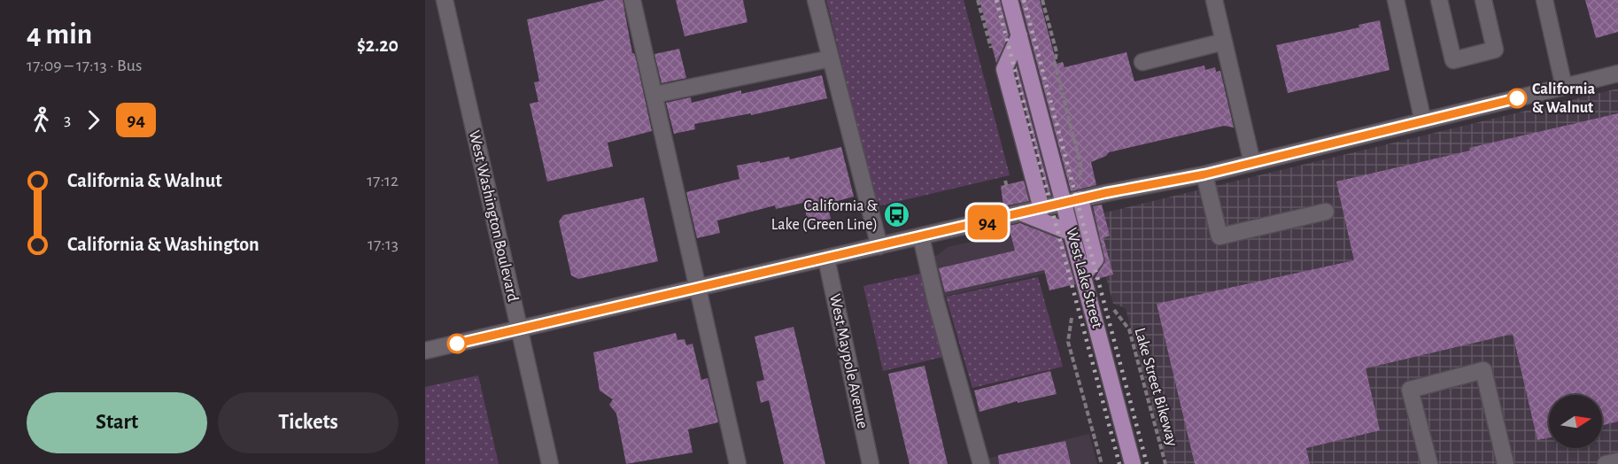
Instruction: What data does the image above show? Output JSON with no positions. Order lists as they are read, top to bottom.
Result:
{
  "streets": {
    "main road": ["West Lake Street"],
    "street": ["West Washington Boulevard", "West Maypole Avenue"],
    "path": ["Lake Street Bikeway"]
  },
  "places": {
    "other": ["California & Walnut"],
    "bus stop": ["California & Lake (Green Line)"]
  },
  "lines": ["bus line 94"],
  "north": "right",
  "page": {
    "heading": ["4 min", "17:09 – 17:13 · Bus", "$2.20"],
    "on_map": "94",
    "legs": ["3", "94"],
    "list": [
      {
        "name": "California & Walnut",
        "value": "17:12"
      },
      {
        "name": "California & Washington",
        "value": "17:13"
      }
    ],
    "buttons": ["Start", "Tickets"]
  }
}
